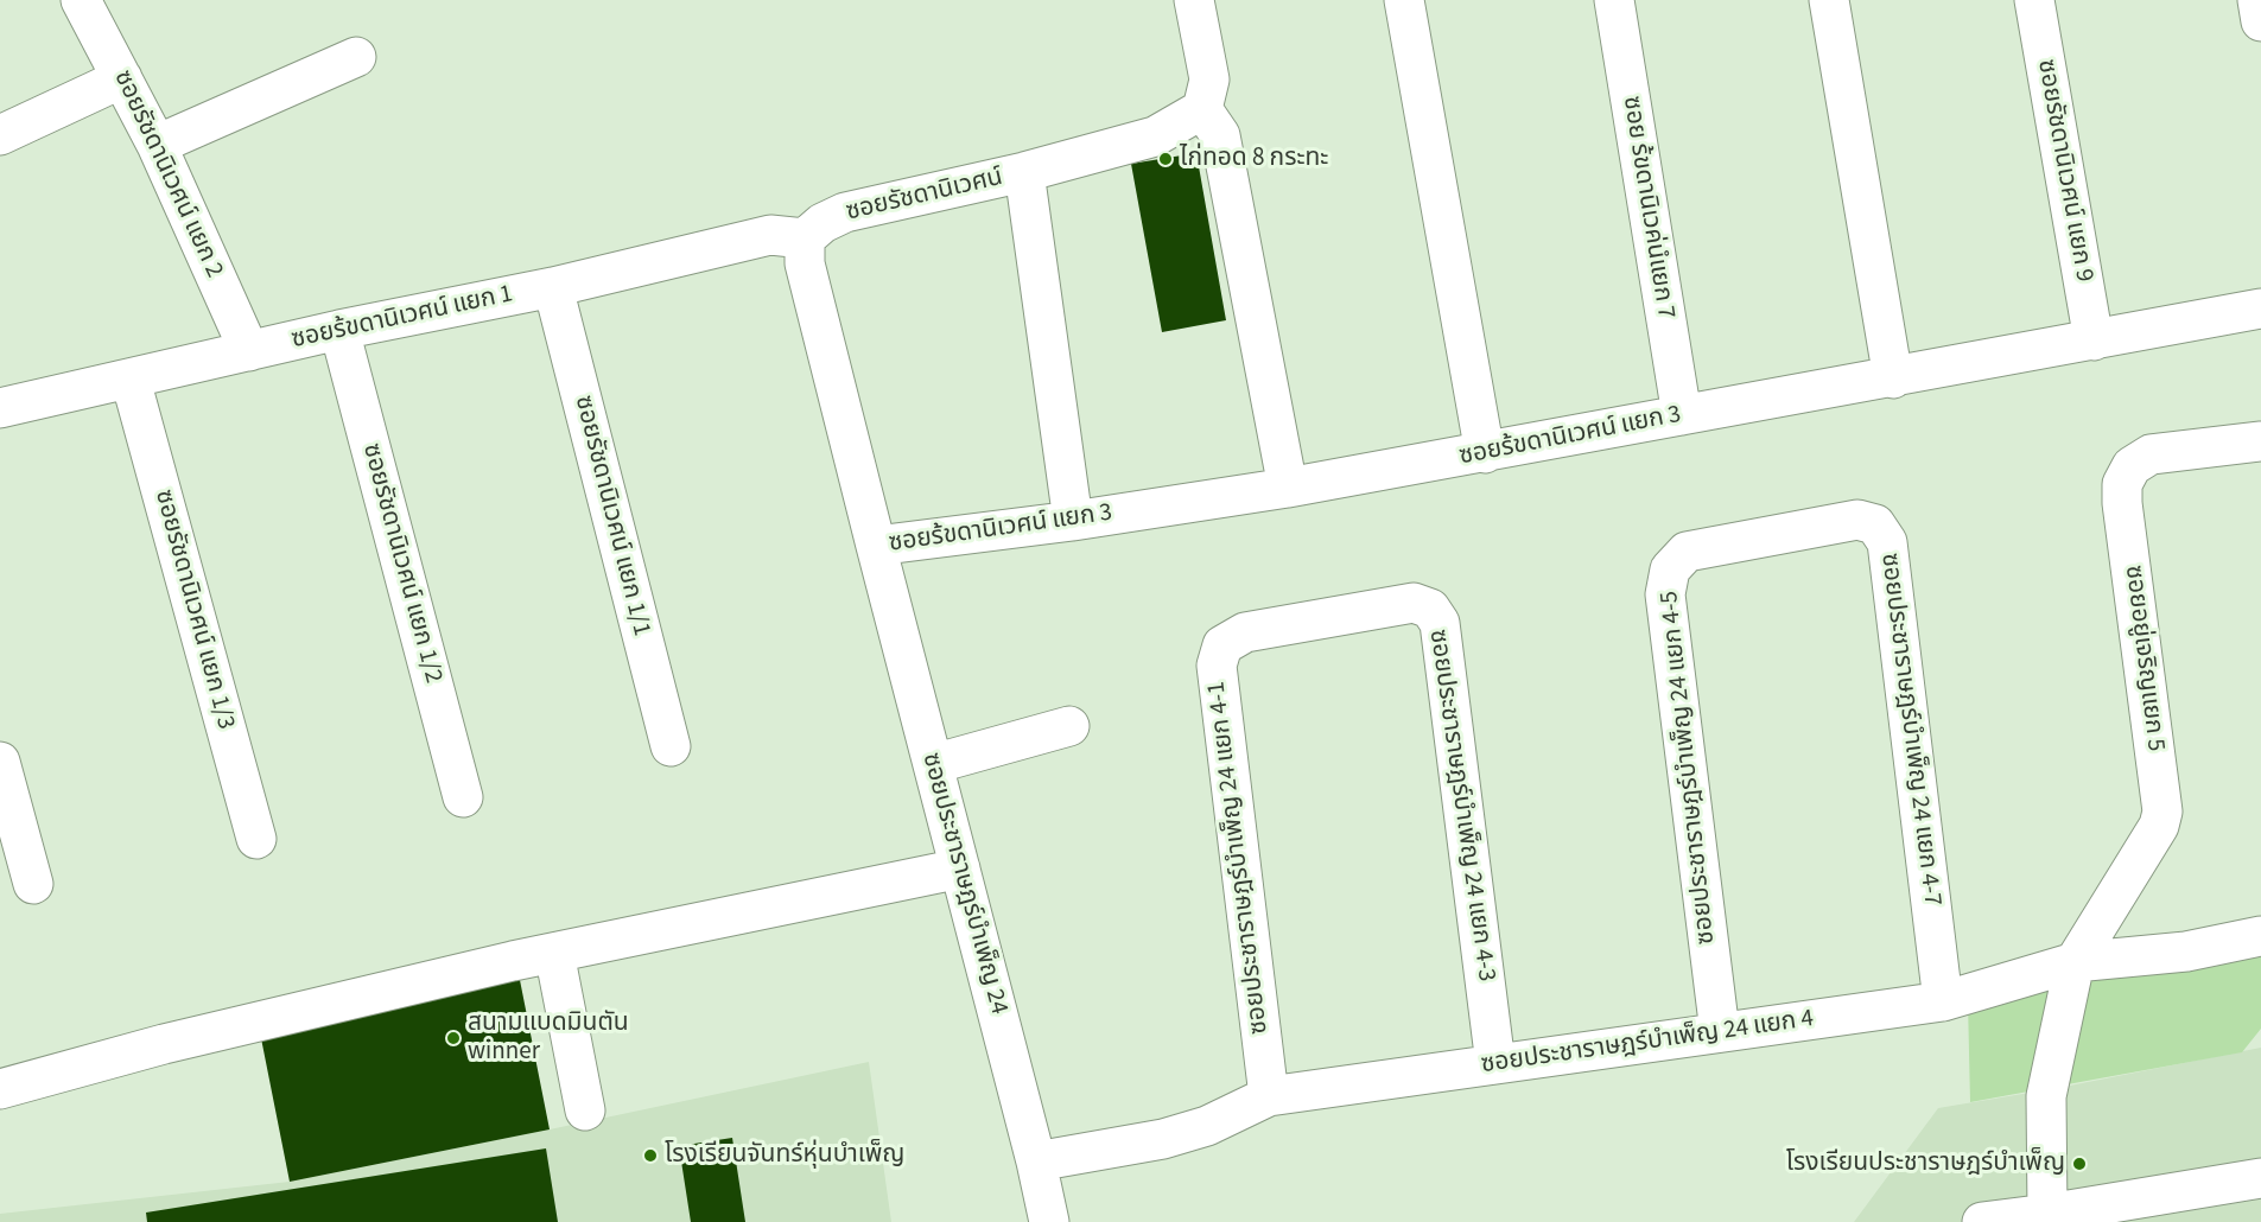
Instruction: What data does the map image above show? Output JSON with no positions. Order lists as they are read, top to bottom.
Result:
{
  "streets": {
    "street": [
      "ซอยรัชดานิเวศน์ แยก 9",
      "ซอยรัชดานิเวศน์ แยก 2",
      "ซอยรัชดานิเวศน์",
      "ซอย ร้ขดานิเวค่นํแยก 7",
      "ซอยร้ขดานิเวศน์ แยก 1",
      "ซอยร้ขดานิเวศน์ แยก 3",
      "ซอยรัชดานิเวศน์ แยก 1/1",
      "ซอยรัชดานิเวศน์ แยก 1/2",
      "ซอยรัชดานิเวศน์ แยก 1/3",
      "ซอยอยู่เจริญแยก 5",
      "ซอยประชาราษฎร์บำเพ็ญ 24 แยก 4-7",
      "ซอยประชาราษฎร์บำเพ็ญ 24 แยก 4-5",
      "ซอยประชาราษฎร์บำเพ็ญ 24 แยก 4-3",
      "ซอยประชาราษฎร์บำเพ็ญ 24 แยก 4-1",
      "ซอยประชาราษฎร์บำเพ็ญ 24",
      "ซอยประชาราษฎร์บำเพ็ญ 24 แยก 4"
    ]
  },
  "crossings": [
    ["ซอยรัชดานิเวศน์ แยก 9", "ซอยร้ขดานิเวศน์ แยก 3"],
    ["ซอยรัชดานิเวศน์ แยก 2", "ซอยร้ขดานิเวศน์ แยก 1"],
    ["ซอยรัชดานิเวศน์", "ซอยร้ขดานิเวศน์ แยก 1"],
    ["ซอย ร้ขดานิเวค่นํแยก 7", "ซอยร้ขดานิเวศน์ แยก 3"],
    ["ซอยร้ขดานิเวศน์ แยก 1", "ซอยรัชดานิเวศน์ แยก 1/1"],
    ["ซอยร้ขดานิเวศน์ แยก 1", "ซอยรัชดานิเวศน์ แยก 1/2"],
    ["ซอยร้ขดานิเวศน์ แยก 1", "ซอยรัชดานิเวศน์ แยก 1/3"],
    ["ซอยร้ขดานิเวศน์ แยก 3", "ซอยประชาราษฎร์บำเพ็ญ 24"],
    ["ซอยอยู่เจริญแยก 5", "ซอยประชาราษฎร์บำเพ็ญ 24 แยก 4"],
    ["ซอยประชาราษฎร์บำเพ็ญ 24 แยก 4-7", "ซอยประชาราษฎร์บำเพ็ญ 24 แยก 4-5"],
    ["ซอยประชาราษฎร์บำเพ็ญ 24 แยก 4-7", "ซอยประชาราษฎร์บำเพ็ญ 24 แยก 4"],
    ["ซอยประชาราษฎร์บำเพ็ญ 24 แยก 4-5", "ซอยประชาราษฎร์บำเพ็ญ 24 แยก 4"],
    ["ซอยประชาราษฎร์บำเพ็ญ 24 แยก 4-3", "ซอยประชาราษฎร์บำเพ็ญ 24 แยก 4-1"],
    ["ซอยประชาราษฎร์บำเพ็ญ 24 แยก 4-3", "ซอยประชาราษฎร์บำเพ็ญ 24 แยก 4"],
    ["ซอยประชาราษฎร์บำเพ็ญ 24 แยก 4-1", "ซอยประชาราษฎร์บำเพ็ญ 24 แยก 4"],
    ["ซอยประชาราษฎร์บำเพ็ญ 24", "ซอยประชาราษฎร์บำเพ็ญ 24 แยก 4"]
  ],
  "places": [
    "ไก่ทอด 8 กระทะ",
    "สนามแบดมินตัน winner",
    "โรงเรียนจันทร์หุ่นบำเพ็ญ",
    "โรงเรียนประชาราษฎร์บำเพ็ญ"
  ]
}
